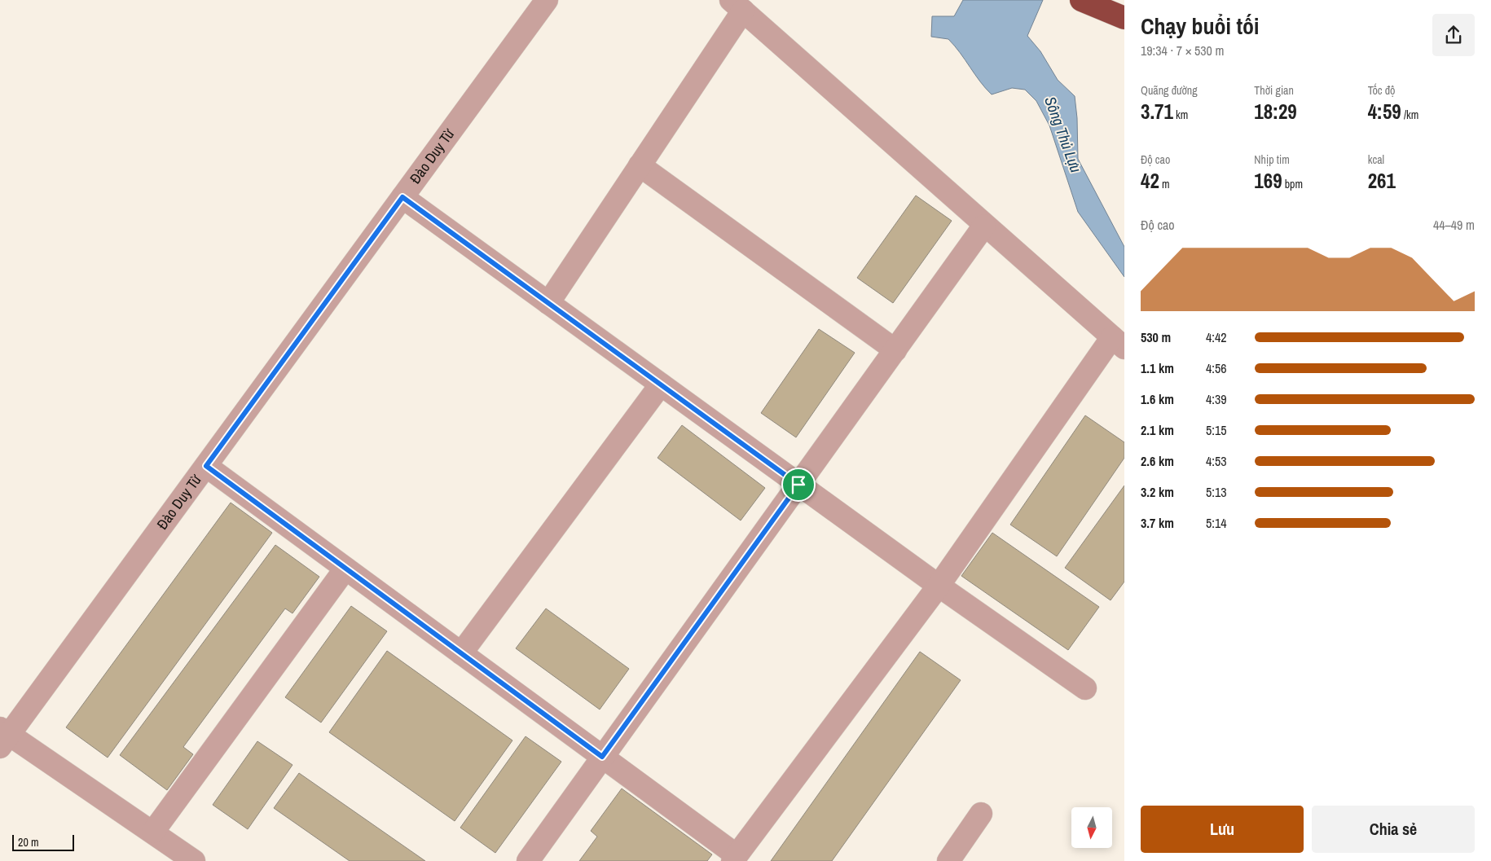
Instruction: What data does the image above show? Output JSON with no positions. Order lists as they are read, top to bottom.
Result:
{
  "streets": {
    "street": ["Đào Duy Từ"]
  },
  "water": ["Sông Thủ Lựu"],
  "scale_bar": "20 m",
  "north": "bottom",
  "page": {
    "heading": ["Chạy buổi tối", "19:34 · 7 × 530 m"],
    "stats": [
      ["Quãng đường", "3.71 km"],
      ["Thời gian", "18:29"],
      ["Tốc độ", "4:59 /km"],
      ["Độ cao", "42 m"],
      ["Nhịp tim", "169 bpm"],
      ["kcal", "261"]
    ],
    "chart": ["Độ cao", "44–49 m"],
    "list": [
      {
        "name": "530 m",
        "note": "4:42"
      },
      {
        "name": "1.1 km",
        "note": "4:56"
      },
      {
        "name": "1.6 km",
        "note": "4:39"
      },
      {
        "name": "2.1 km",
        "note": "5:15"
      },
      {
        "name": "2.6 km",
        "note": "4:53"
      },
      {
        "name": "3.2 km",
        "note": "5:13"
      },
      {
        "name": "3.7 km",
        "note": "5:14"
      }
    ],
    "buttons": ["Lưu", "Chia sẻ"],
    "scale": "20 m"
  }
}
